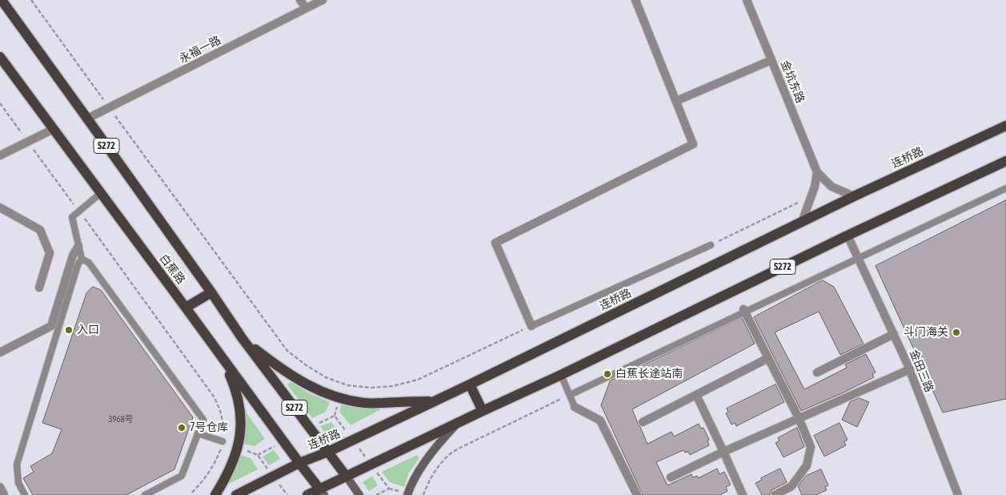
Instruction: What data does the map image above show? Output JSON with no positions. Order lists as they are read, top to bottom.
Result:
{
  "streets": {
    "main road": ["S272", "连桥路", "白蕉路"],
    "street": ["永福一路", "金坑东路", "金田三路"]
  },
  "crossings": [
    ["永福一路", "白蕉路"],
    ["金坑东路", "连桥路"],
    ["S272", "连桥路"],
    ["S272", "白蕉路"],
    ["S272", "金田三路"],
    ["连桥路", "白蕉路"]
  ],
  "places": [
    "入口",
    "斗门海关",
    "白蕉长途站南",
    "7号仓库"
  ],
  "house_numbers": ["3968号"]
}
